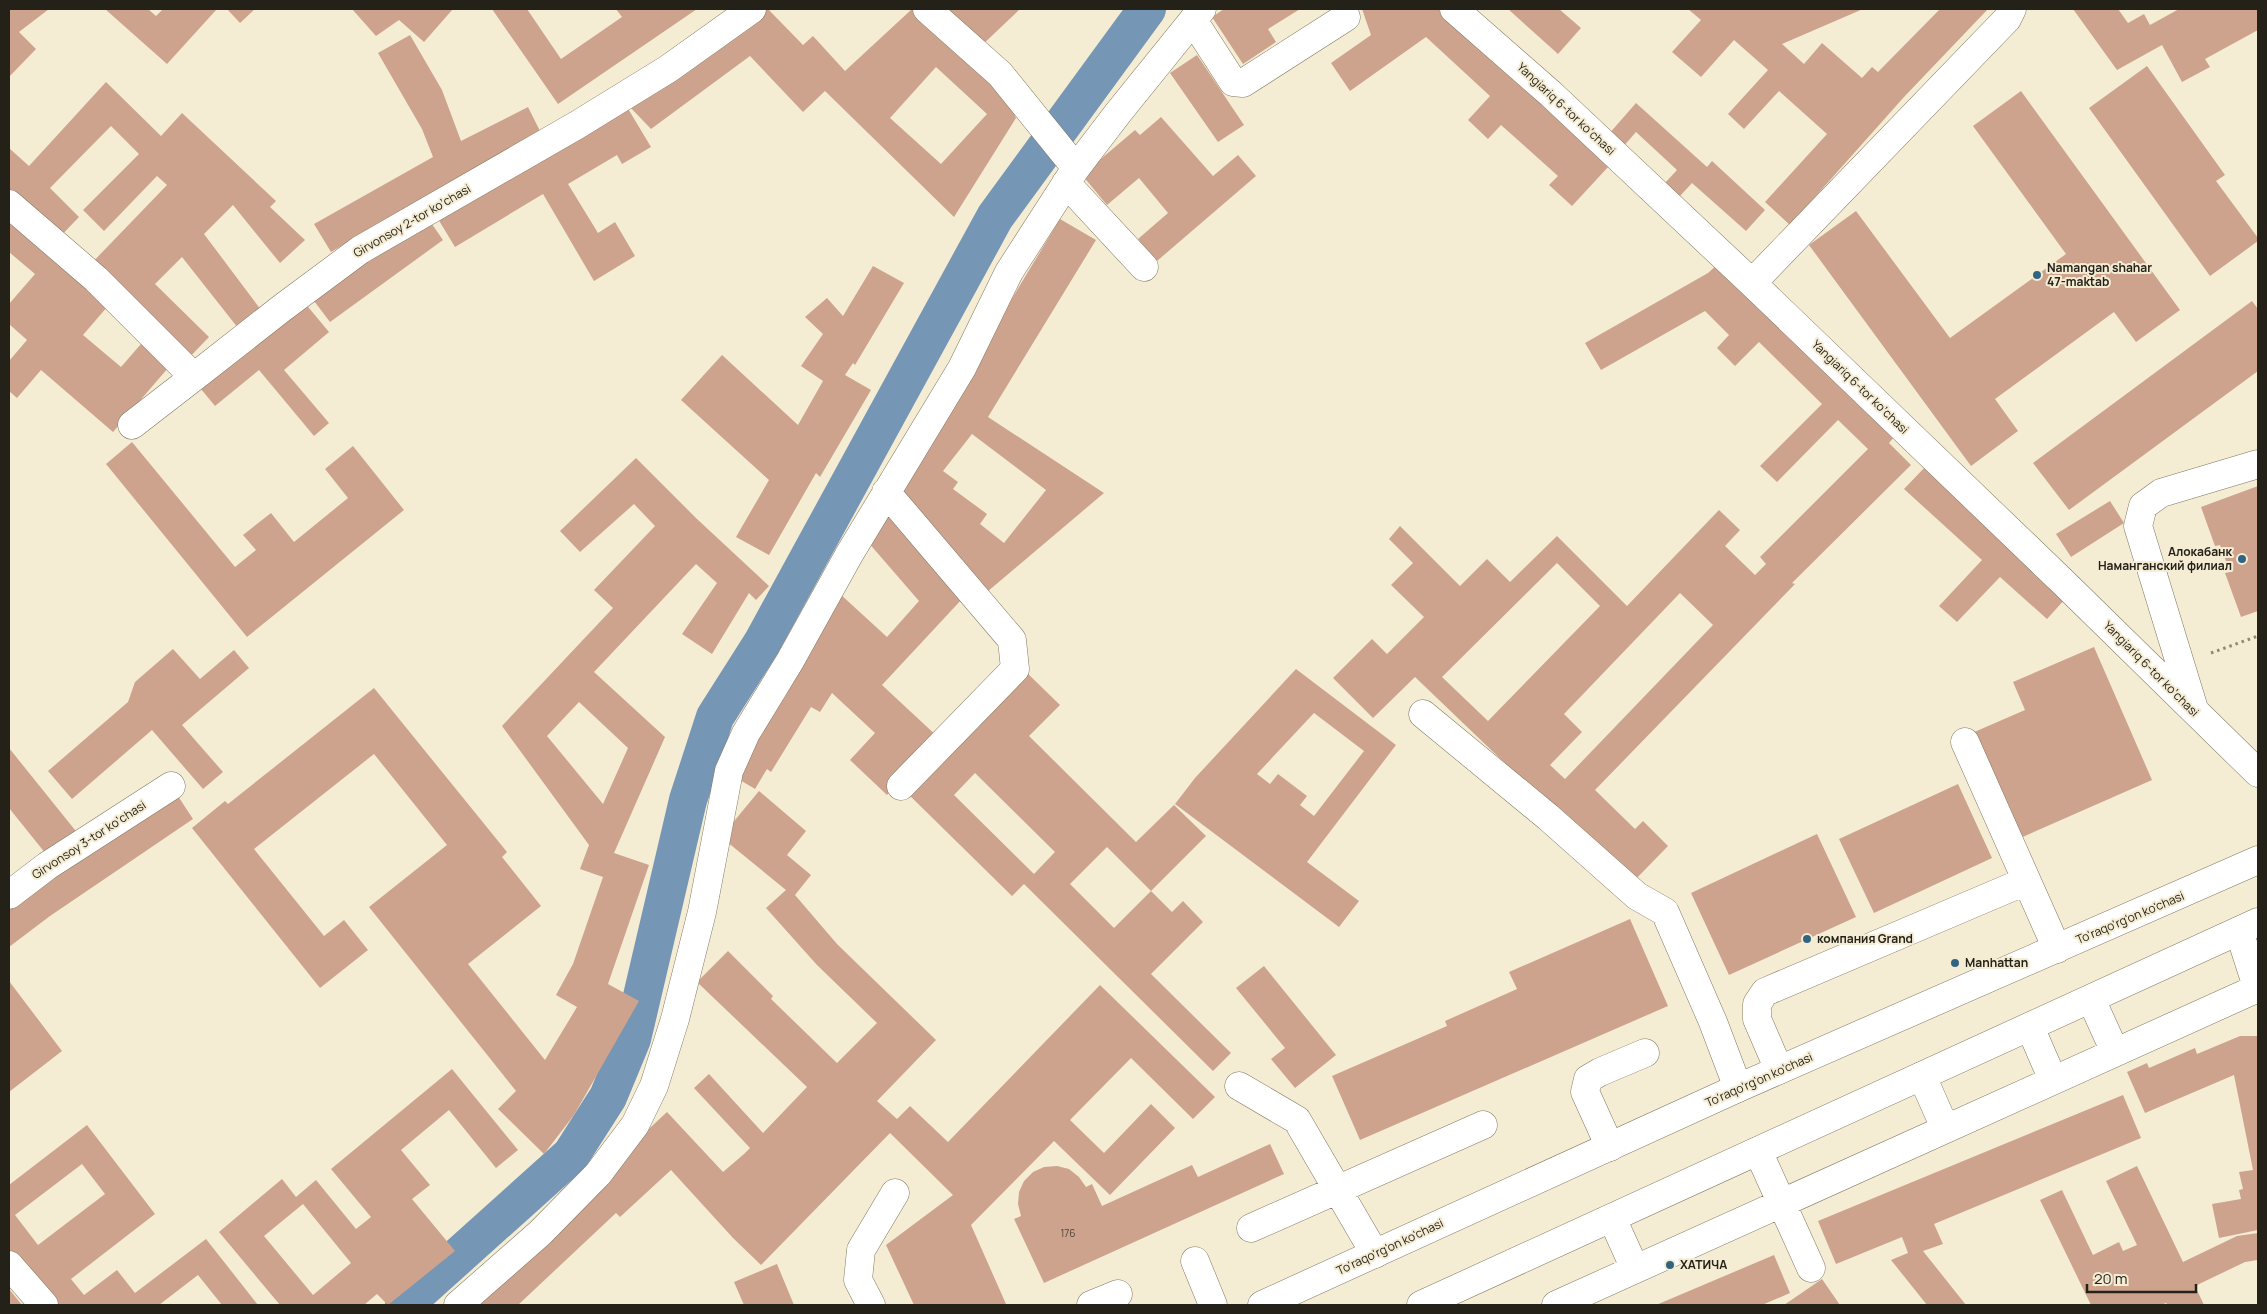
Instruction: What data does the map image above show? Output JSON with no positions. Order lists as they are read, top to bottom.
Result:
{
  "streets": {
    "street": [
      "Yangiаriq 6-tor koʼchasi",
      "Girvonsoy 2-tor koʼchasi",
      "Girvonsoy 3-tor koʼchasi",
      "To'raqo'rg'on ko'chasi"
    ]
  },
  "places": [
    "Namangan shahar 47-maktab",
    "Алокабанк Наманганский филиал",
    "компания Grand",
    "Manhattan",
    "ХАТИЧА"
  ],
  "house_numbers": ["176"],
  "scale_bar": "20 m"
}
